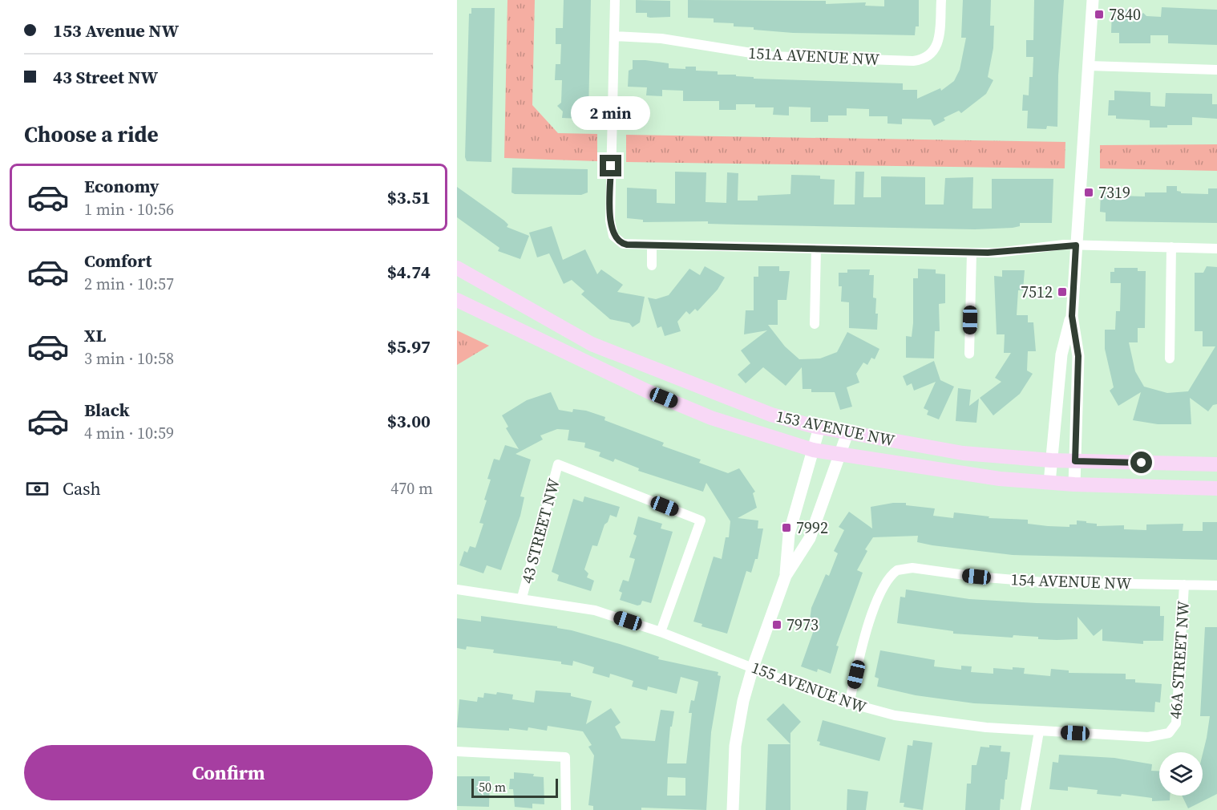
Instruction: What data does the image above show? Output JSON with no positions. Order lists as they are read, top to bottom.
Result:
{
  "streets": {
    "main road": ["153 AVENUE NW"],
    "street": [
      "151A AVENUE NW",
      "43 STREET NW",
      "154 AVENUE NW",
      "46A STREET NW",
      "155 AVENUE NW"
    ]
  },
  "crossings": [
    ["43 STREET NW", "155 AVENUE NW"],
    ["154 AVENUE NW", "46A STREET NW"],
    ["154 AVENUE NW", "155 AVENUE NW"],
    ["46A STREET NW", "155 AVENUE NW"]
  ],
  "places": {
    "transit": [
      "7840",
      "7319",
      "7512",
      "7992",
      "7973"
    ]
  },
  "scale_bar": "50 m",
  "page": {
    "banner": ["153 Avenue NW", "43 Street NW"],
    "bubble": "2 min",
    "heading": "Choose a ride",
    "list": [
      {
        "name": "Economy",
        "note": "1 min · 10:56",
        "value": "$3.51"
      },
      {
        "name": "Comfort",
        "note": "2 min · 10:57",
        "value": "$4.74"
      },
      {
        "name": "XL",
        "note": "3 min · 10:58",
        "value": "$5.97"
      },
      {
        "name": "Black",
        "note": "4 min · 10:59",
        "value": "$3.00"
      }
    ],
    "pay": ["Cash", "470 m"],
    "buttons": "Confirm",
    "scale": "50 m"
  }
}
